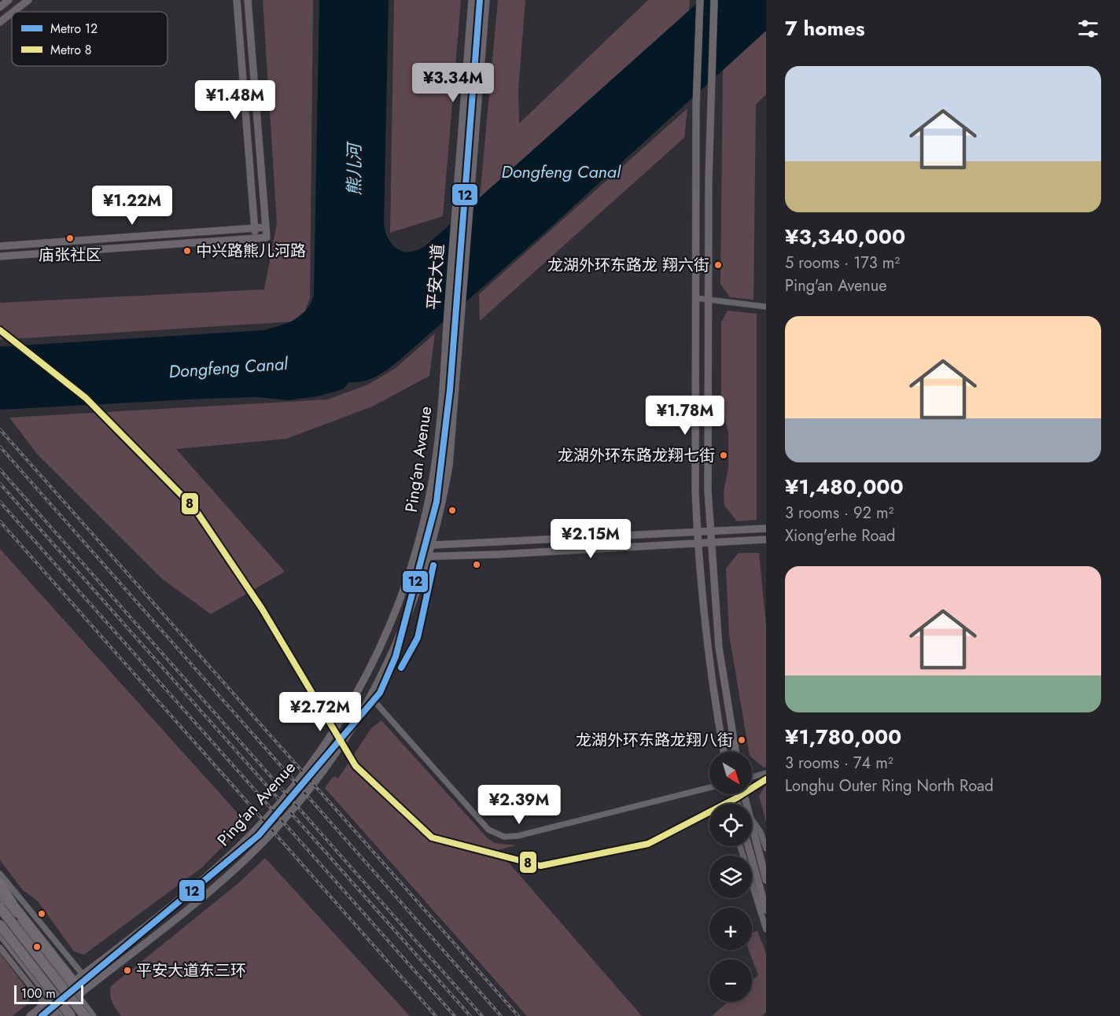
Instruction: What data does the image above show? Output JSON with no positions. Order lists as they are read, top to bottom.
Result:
{
  "streets": {
    "main road": ["平安大道", "Ping‘an Avenue"]
  },
  "crossings": [
    ["平安大道", "Ping‘an Avenue"]
  ],
  "water": ["熊儿河", "Dongfeng Canal"],
  "places": [
    "庙张社区",
    "中兴路熊儿河路",
    "龙湖外环东路龙 翔六街",
    "龙湖外环东路龙翔七街",
    "龙湖外环东路龙翔八街",
    "平安大道东三环"
  ],
  "lines": ["metro line 12", "metro line 8"],
  "legend": ["Metro 12", "Metro 8"],
  "scale_bar": "100 m",
  "north": "bottom right",
  "page": {
    "heading": "7 homes",
    "list": [
      {
        "name": "¥3,340,000",
        "note": "5 rooms · 173 m² · Ping'an Avenue"
      },
      {
        "name": "¥1,480,000",
        "note": "3 rooms · 92 m² · Xiong'erhe Road"
      },
      {
        "name": "¥1,780,000",
        "note": "3 rooms · 74 m² · Longhu Outer Ring North Road"
      }
    ],
    "price": [
      "¥3.34M",
      "¥1.48M",
      "¥1.22M",
      "¥1.78M",
      "¥2.15M",
      "¥2.72M",
      "¥2.39M"
    ],
    "map_buttons": ["+", "−"],
    "scale": "100 m"
  }
}
